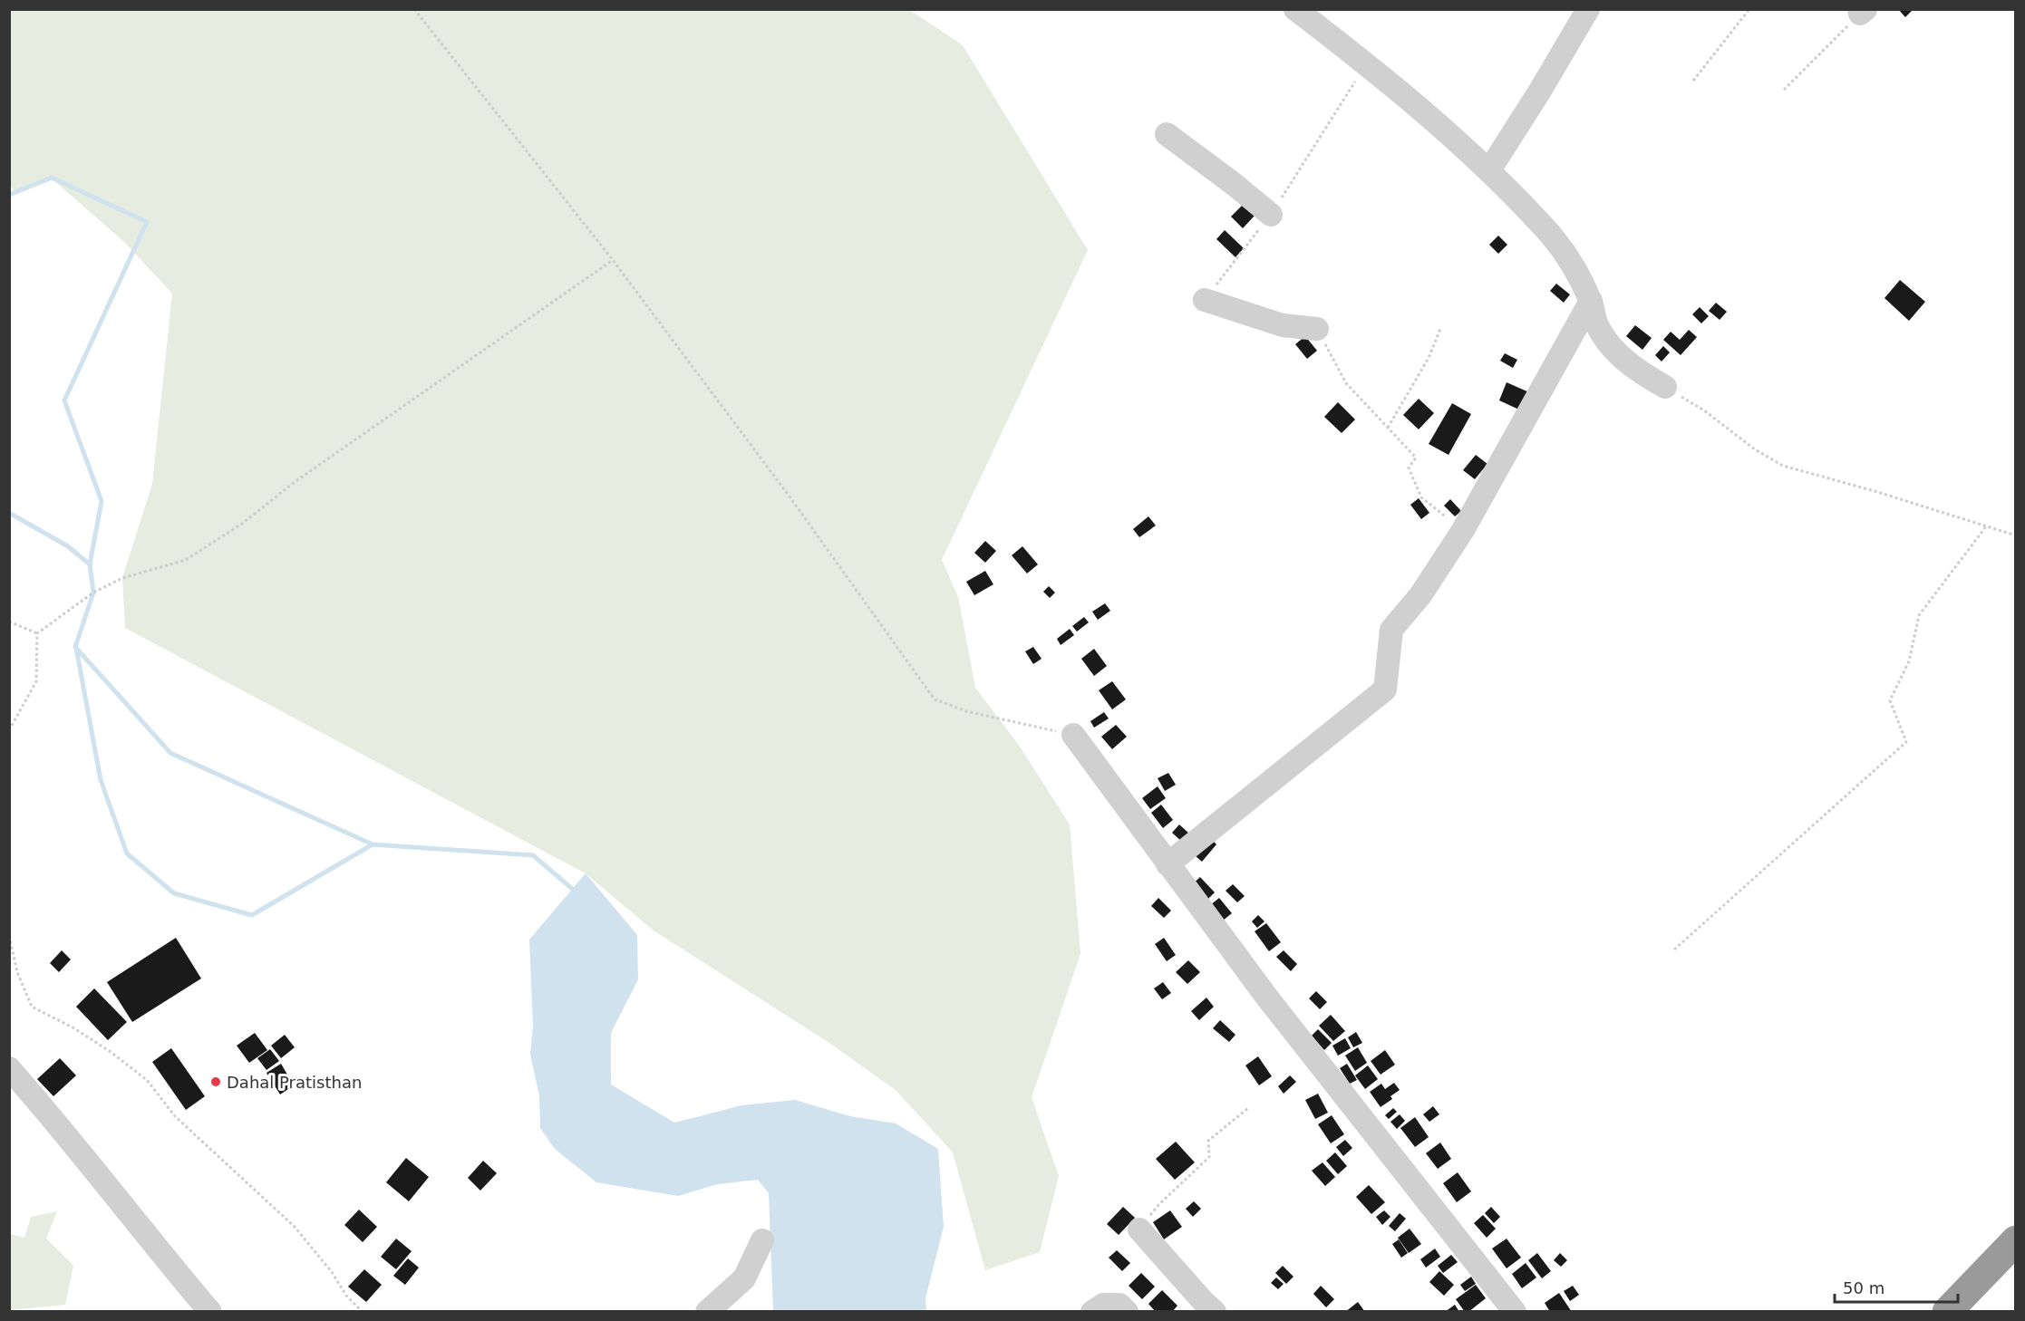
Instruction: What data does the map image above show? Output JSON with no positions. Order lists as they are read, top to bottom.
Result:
{
  "places": ["Dahal Pratisthan"],
  "scale_bar": "50 m"
}
